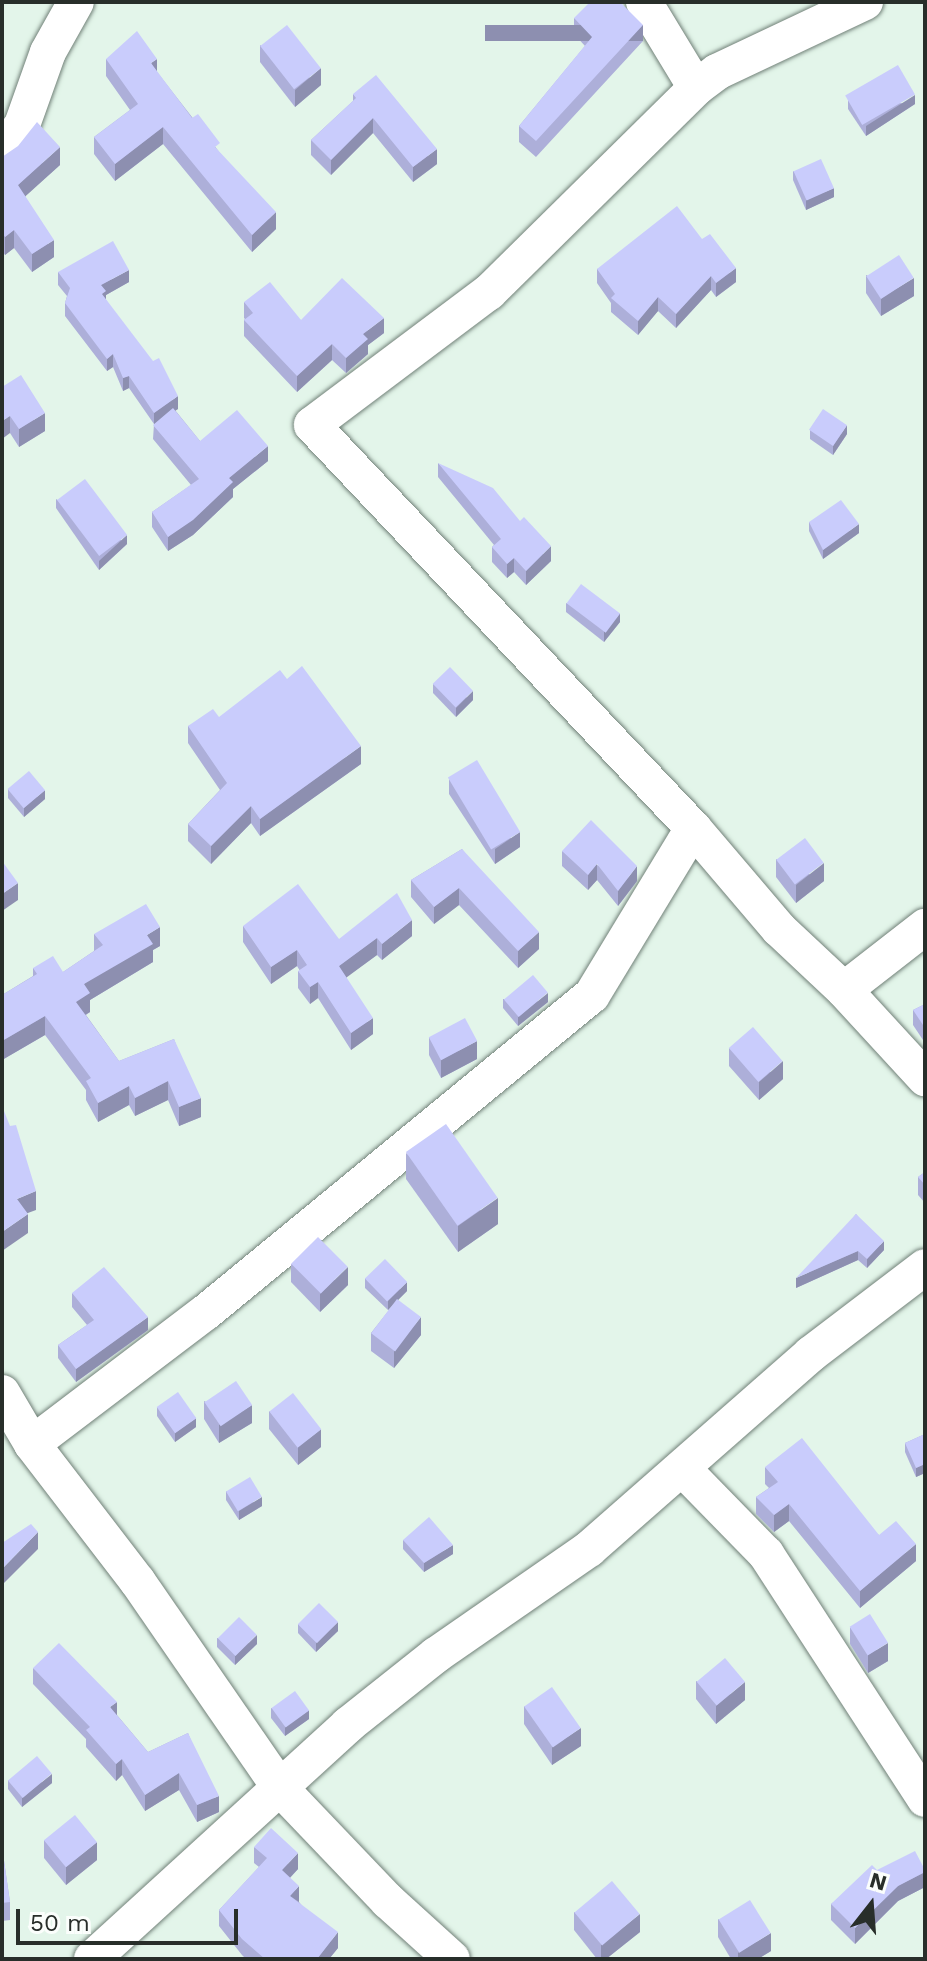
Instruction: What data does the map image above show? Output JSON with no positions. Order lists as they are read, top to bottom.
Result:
{
  "scale_bar": "50 m",
  "north": "top"
}
